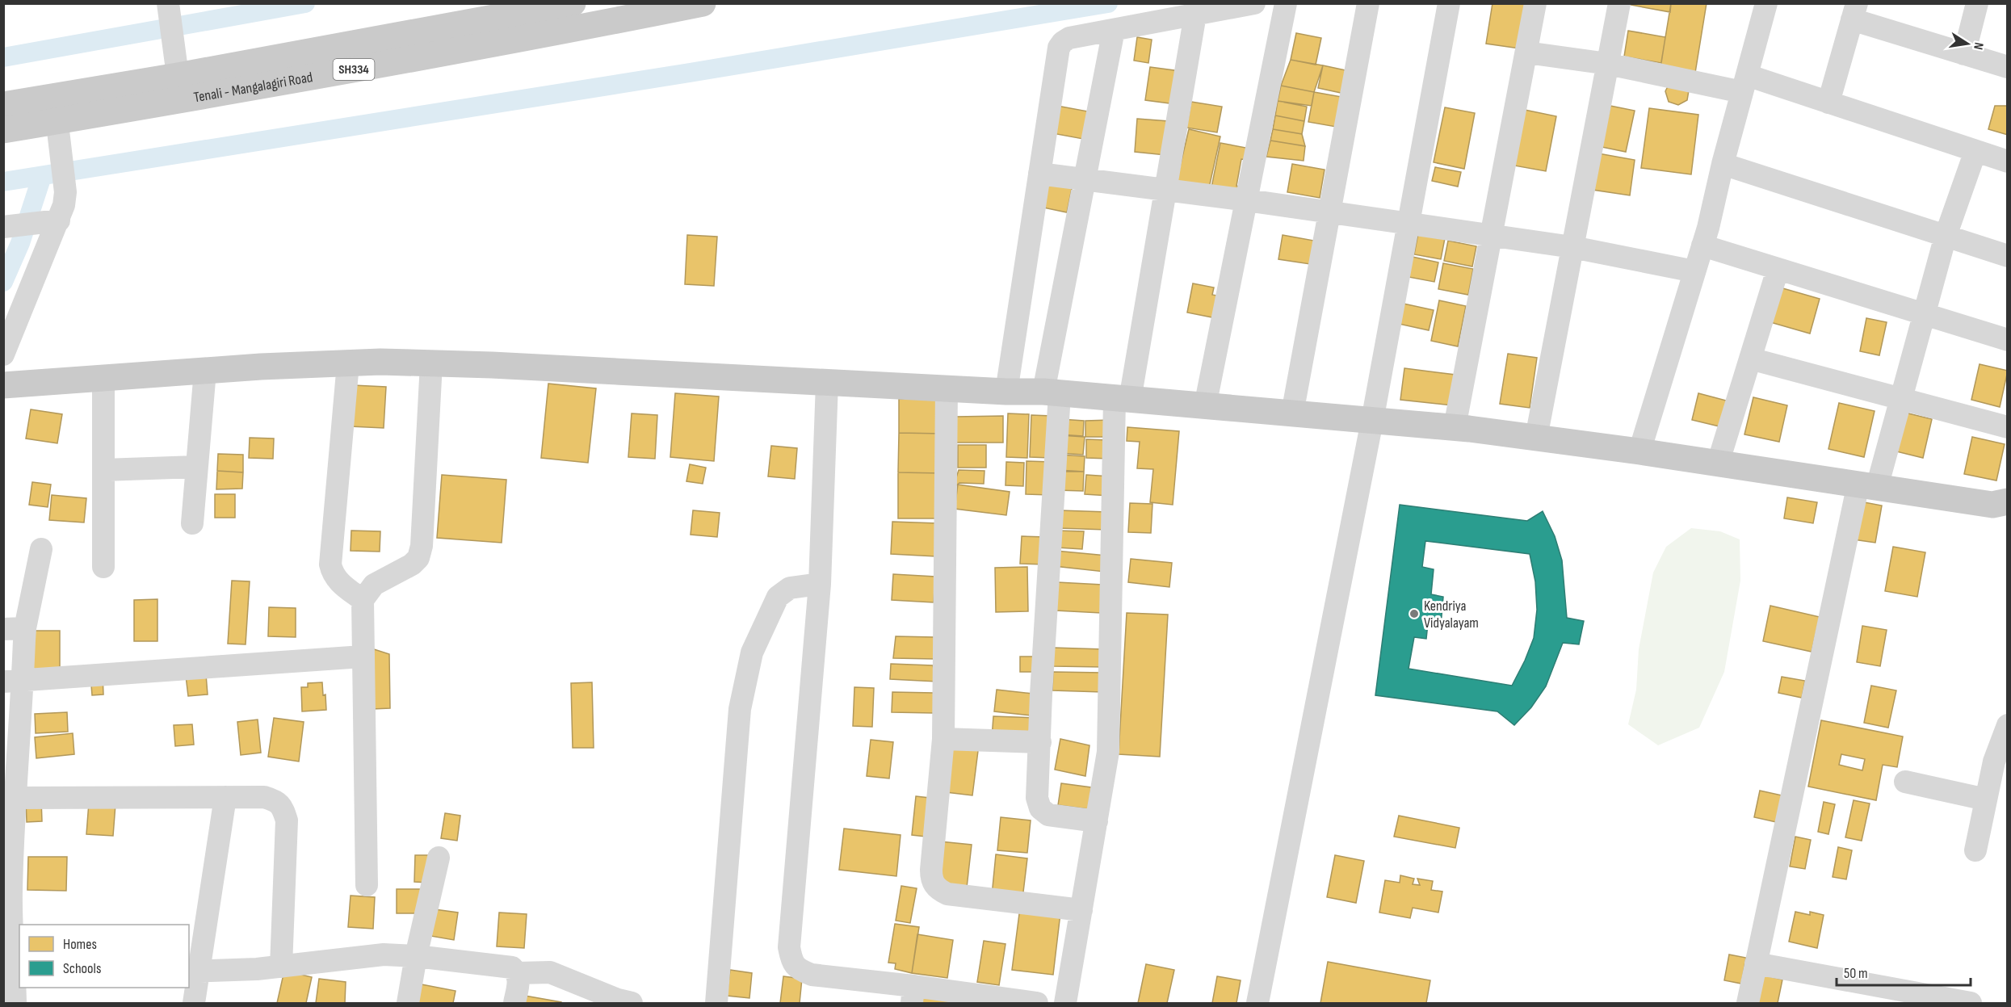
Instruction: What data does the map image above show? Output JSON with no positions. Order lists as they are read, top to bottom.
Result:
{
  "streets": {
    "main road": ["SH334", "Tenali - Mangalagiri Road"]
  },
  "crossings": [
    ["SH334", "Tenali - Mangalagiri Road"]
  ],
  "places": ["Kendriya Vidyalayam"],
  "legend": ["Homes", "Schools"],
  "scale_bar": "50 m",
  "north": "right"
}
